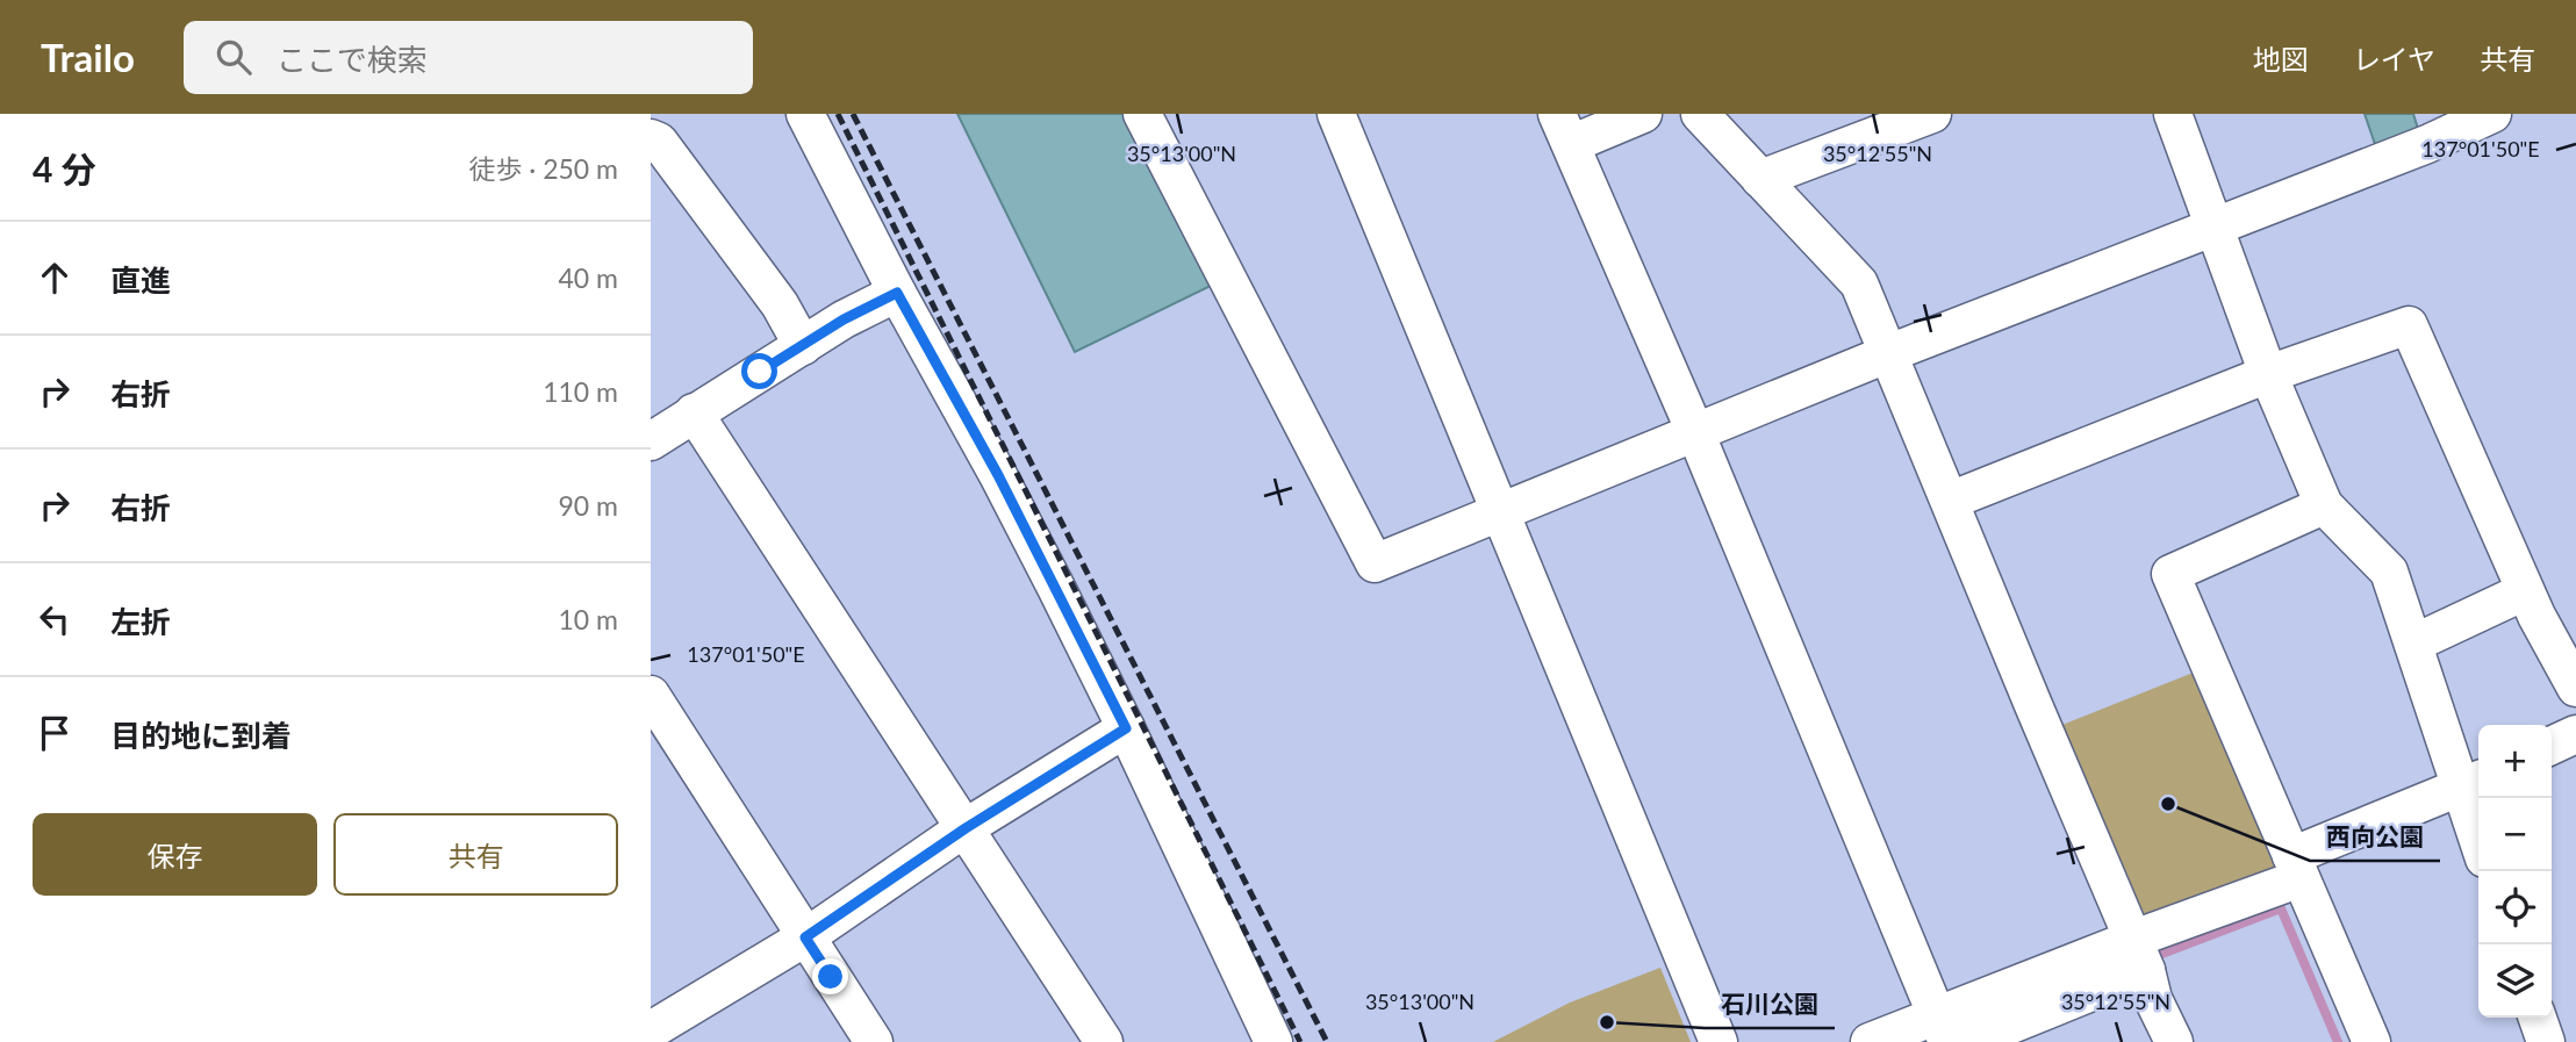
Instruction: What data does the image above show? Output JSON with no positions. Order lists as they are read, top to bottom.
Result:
{
  "places": ["西向公園", "石川公園"],
  "page": {
    "header": "Trailo",
    "search": "ここで検索",
    "nav": ["地図", "レイヤ", "共有"],
    "heading": ["4 分", "徒歩 · 250 m"],
    "list": [
      ["直進", "40 m"],
      ["右折", "110 m"],
      ["右折", "90 m"],
      ["左折", "10 m"],
      "目的地に到着"
    ],
    "map_buttons": ["+", "−"],
    "buttons": ["保存", "共有"]
  },
  "coordinates": ["137°01'50\"E", "35°13'00\"N", "35°12'55\"N"]
}
